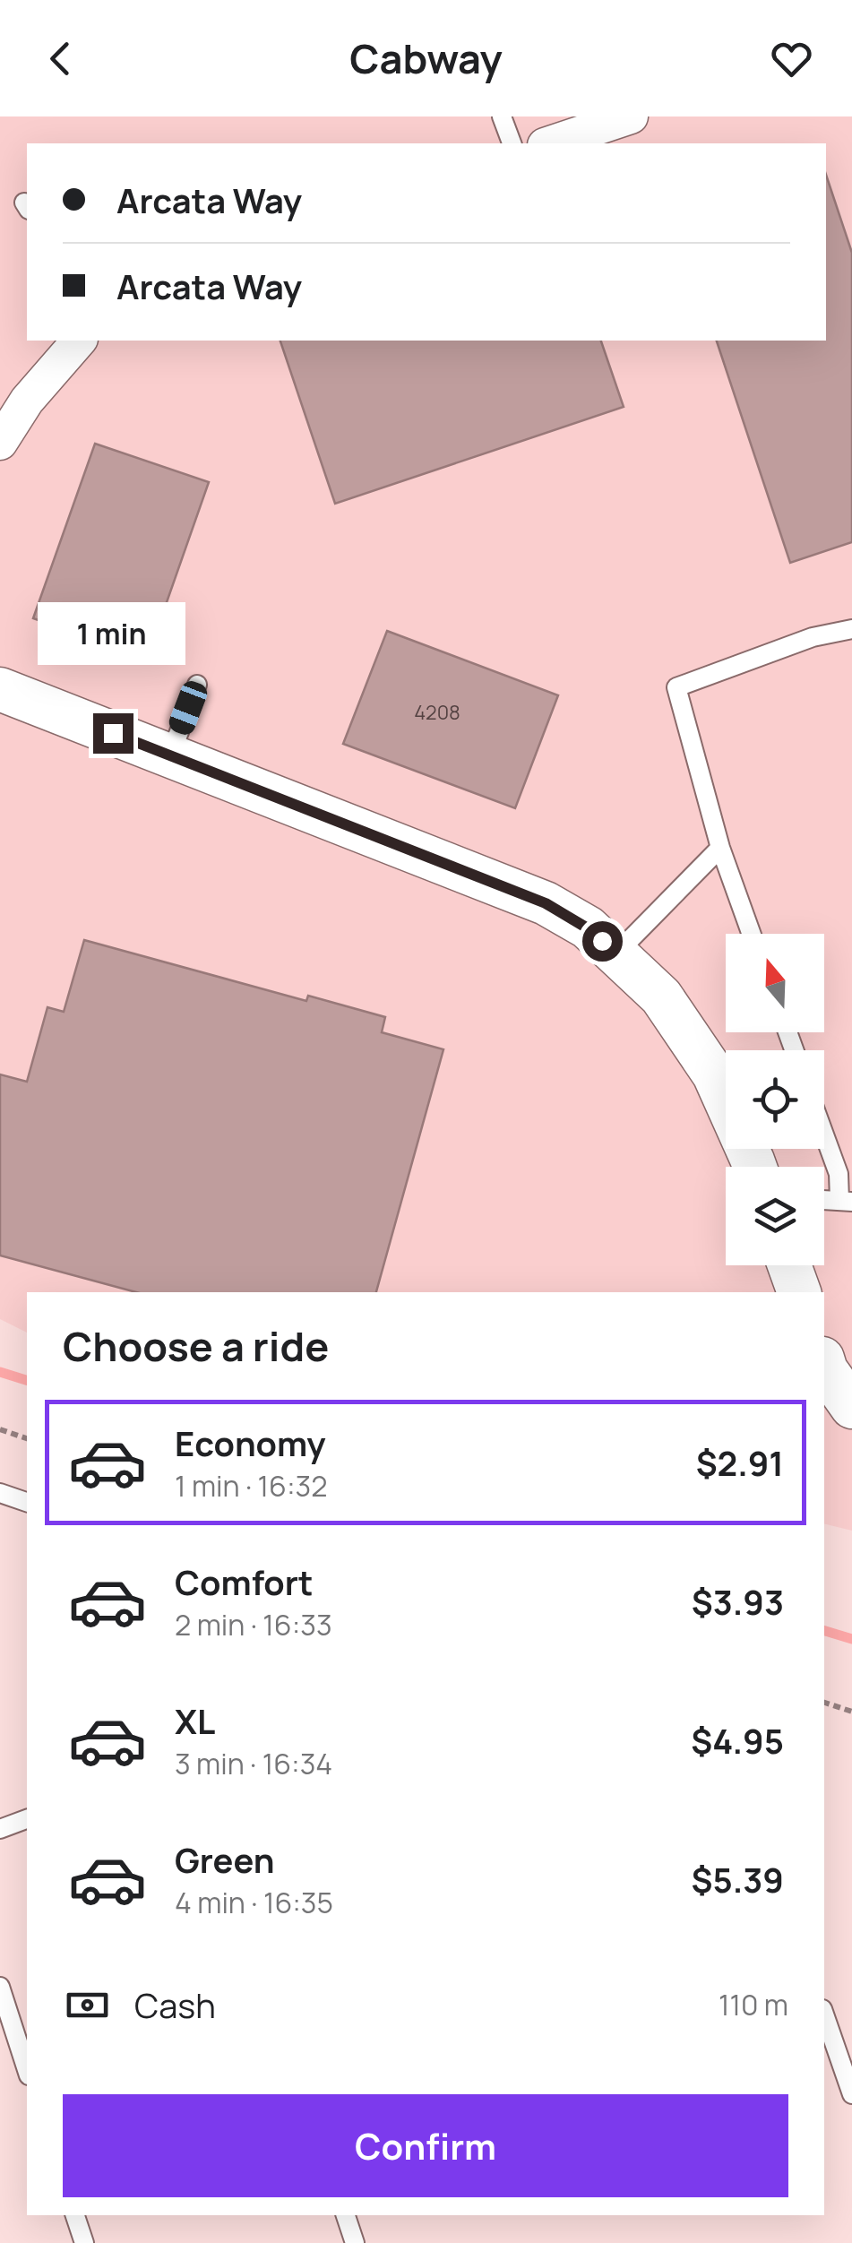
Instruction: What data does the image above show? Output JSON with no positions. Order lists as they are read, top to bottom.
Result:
{
  "house_numbers": ["4208"],
  "north": "top",
  "page": {
    "header": "Cabway",
    "banner": ["Arcata Way", "Arcata Way"],
    "bubble": "1 min",
    "heading": "Choose a ride",
    "list": [
      {
        "name": "Economy",
        "note": "1 min · 16:32",
        "value": "$2.91"
      },
      {
        "name": "Comfort",
        "note": "2 min · 16:33",
        "value": "$3.93"
      },
      {
        "name": "XL",
        "note": "3 min · 16:34",
        "value": "$4.95"
      },
      {
        "name": "Green",
        "note": "4 min · 16:35",
        "value": "$5.39"
      }
    ],
    "pay": ["Cash", "110 m"],
    "buttons": "Confirm"
  }
}
